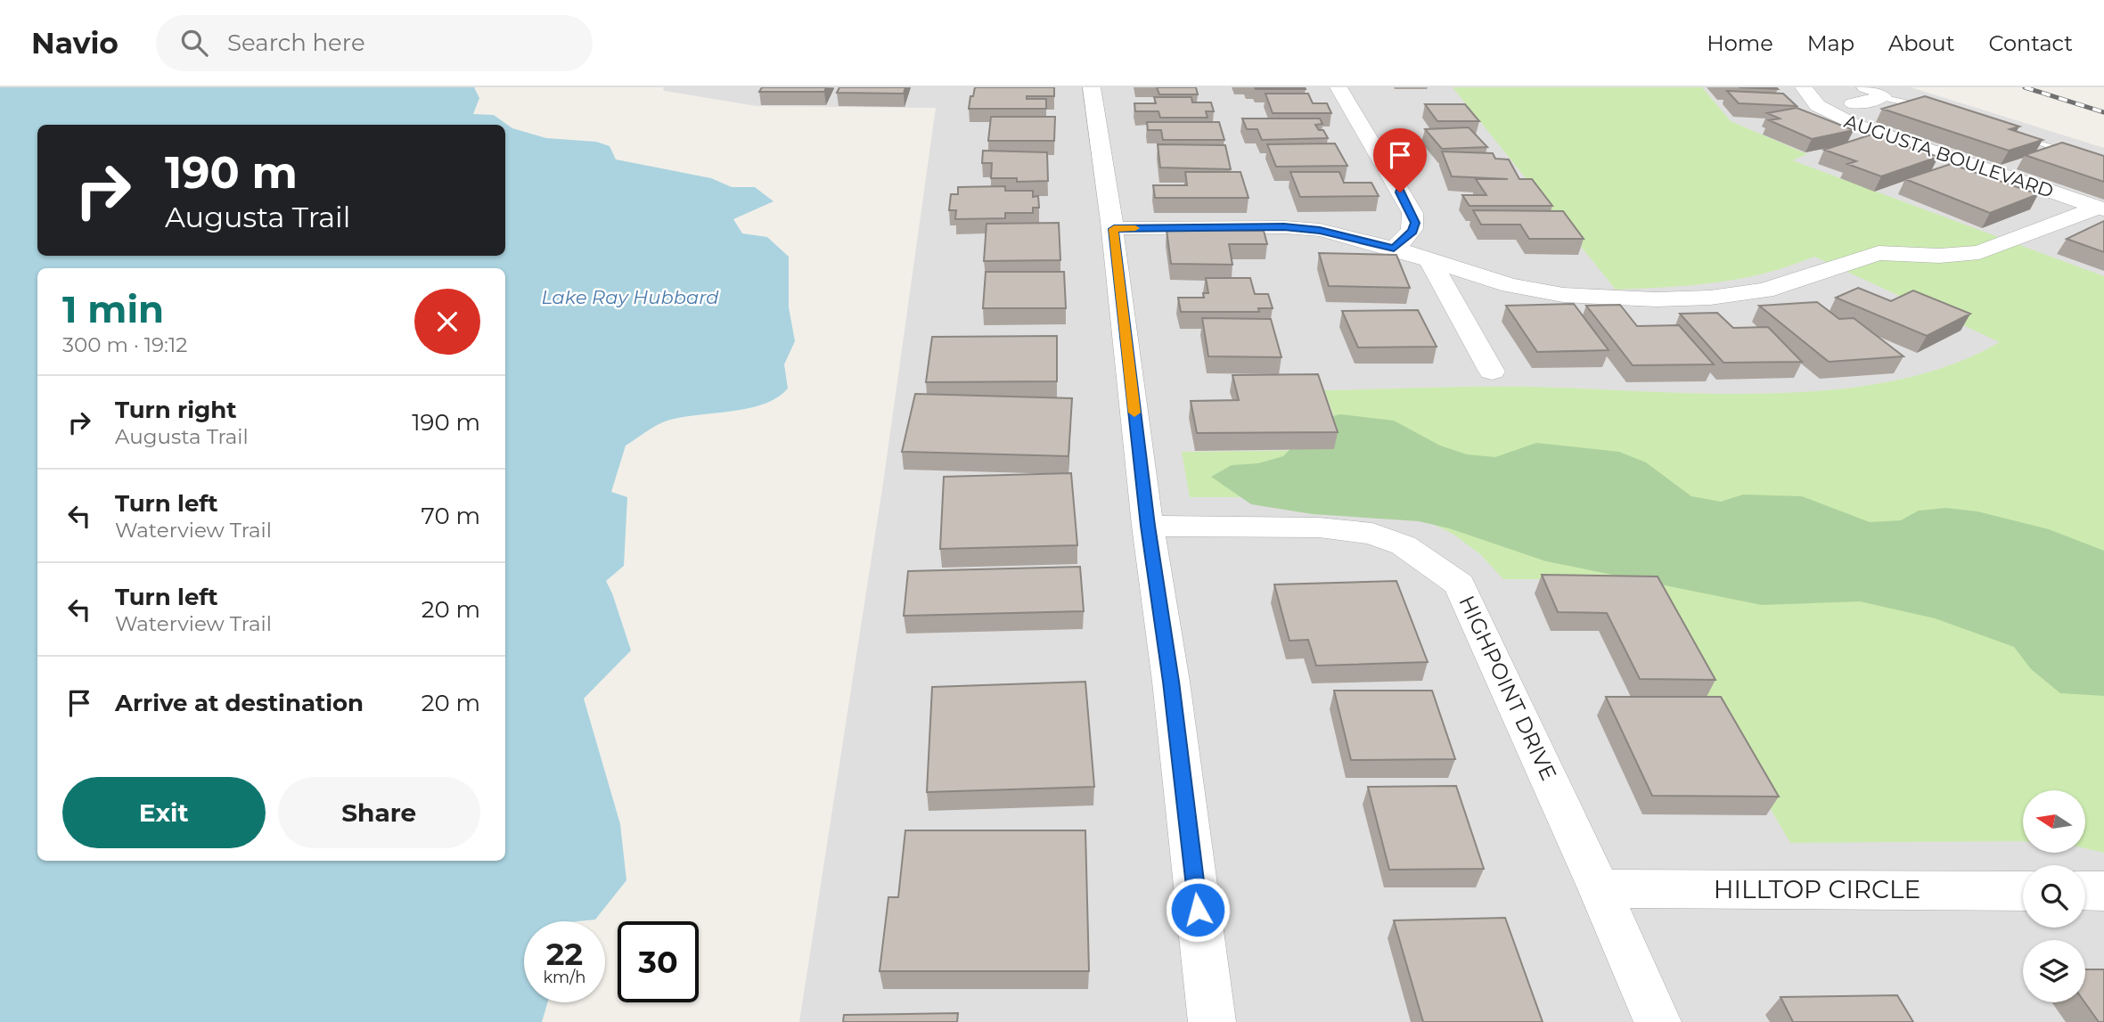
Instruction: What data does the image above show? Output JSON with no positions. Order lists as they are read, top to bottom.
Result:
{
  "streets": {
    "street": ["AUGUSTA BOULEVARD", "HIGHPOINT DRIVE", "HILLTOP CIRCLE"]
  },
  "crossings": [
    ["HIGHPOINT DRIVE", "HILLTOP CIRCLE"]
  ],
  "water": ["Lake Ray Hubbard"],
  "north": "left",
  "page": {
    "header": "Navio",
    "search": "Search here",
    "nav": [
      "Home",
      "Map",
      "About",
      "Contact"
    ],
    "turn": ["190 m", "Augusta Trail"],
    "heading": ["1 min", "300 m · 19:12"],
    "list": [
      {
        "name": "Turn right",
        "note": "Augusta Trail",
        "value": "190 m"
      },
      {
        "name": "Turn left",
        "note": "Waterview Trail",
        "value": "70 m"
      },
      {
        "name": "Turn left",
        "note": "Waterview Trail",
        "value": "20 m"
      },
      {
        "name": "Arrive at destination",
        "value": "20 m"
      }
    ],
    "buttons": ["Exit", "Share"],
    "speed": "22 km/h",
    "limit": "30"
  }
}
